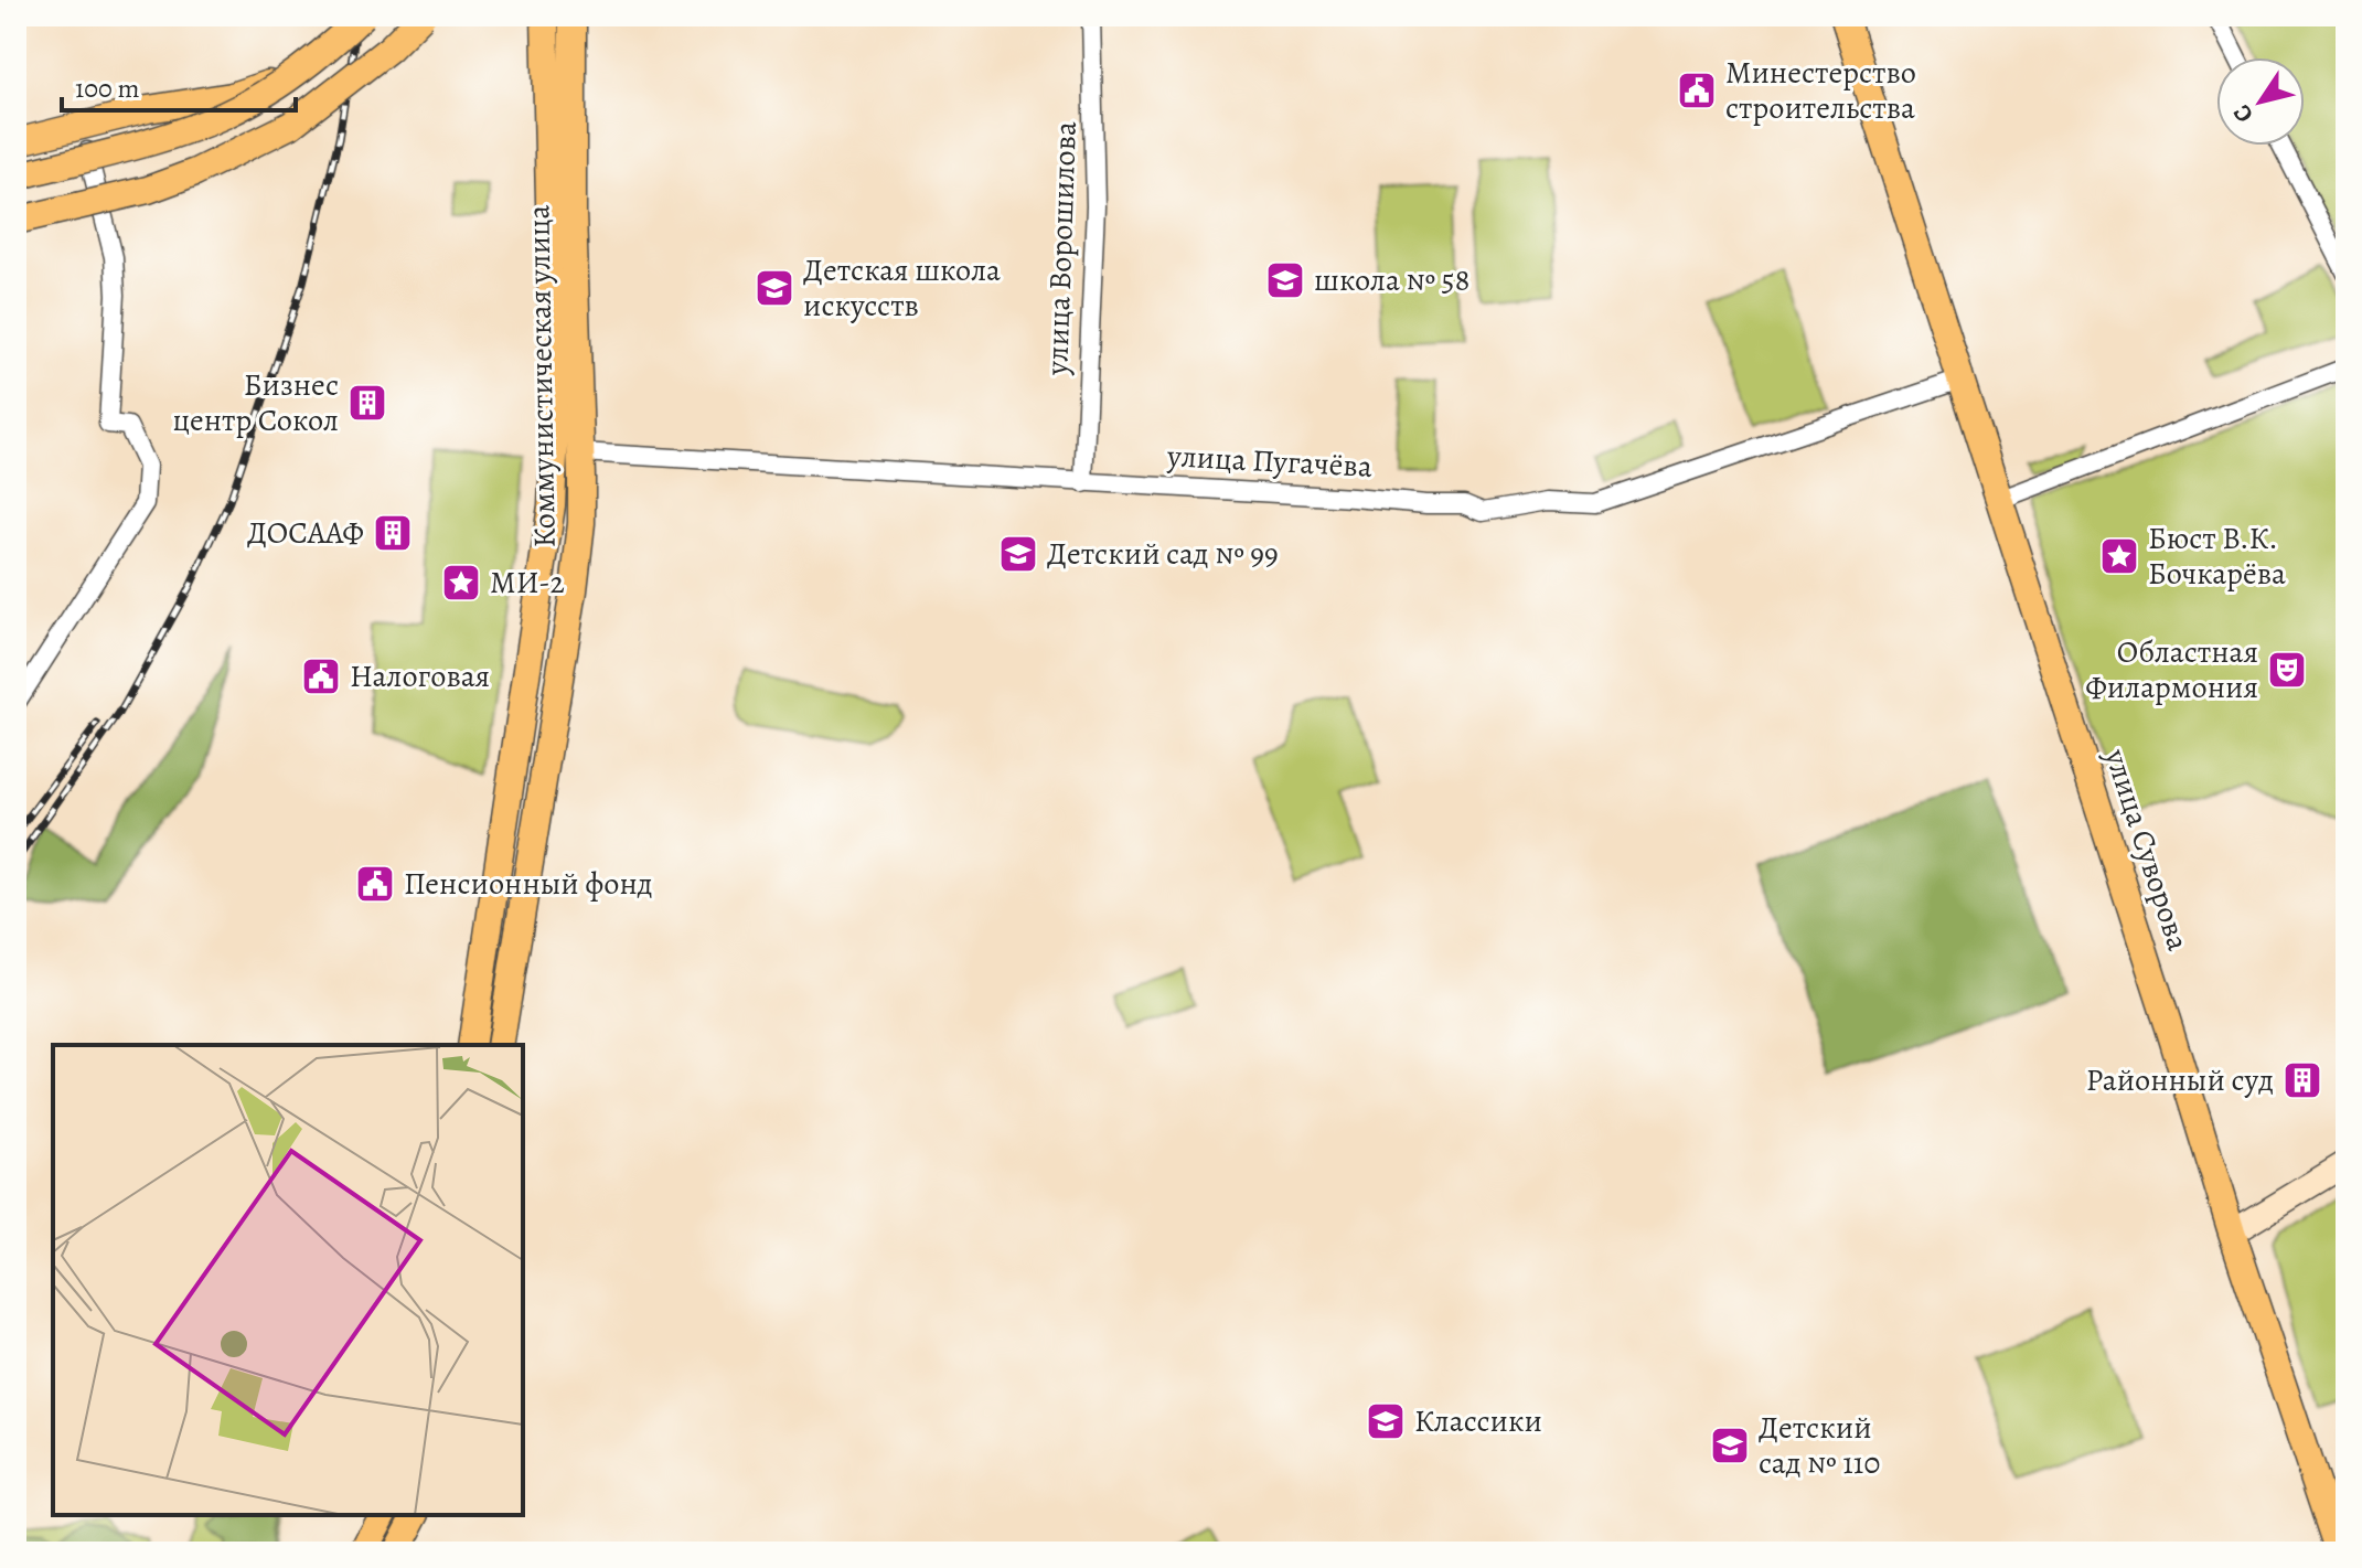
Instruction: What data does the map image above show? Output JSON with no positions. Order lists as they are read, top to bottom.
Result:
{
  "streets": {
    "main road": ["Коммунистическая улица", "улица Суворова"],
    "street": ["улица Ворошилова", "улица Пугачёва"]
  },
  "crossings": [
    ["улица Ворошилова", "улица Пугачёва"],
    ["Коммунистическая улица", "улица Пугачёва"],
    ["улица Пугачёва", "улица Суворова"]
  ],
  "places": {
    "public building": ["Минестерство строительства", "Налоговая", "Пенсионный фонд"],
    "school or university": [
      "школа № 58",
      "Детская школа искусств",
      "Детский сад № 99",
      "Классики",
      "Детский сад № 110"
    ],
    "building": ["Бизнес центр Сокол", "ДОСААФ", "Районный суд"],
    "place": ["Бюст В.К. Бочкарёва", "МИ-2"],
    "theatre": ["Областная Филармония"]
  },
  "scale_bar": "100 m",
  "north": "bottom left"
}
